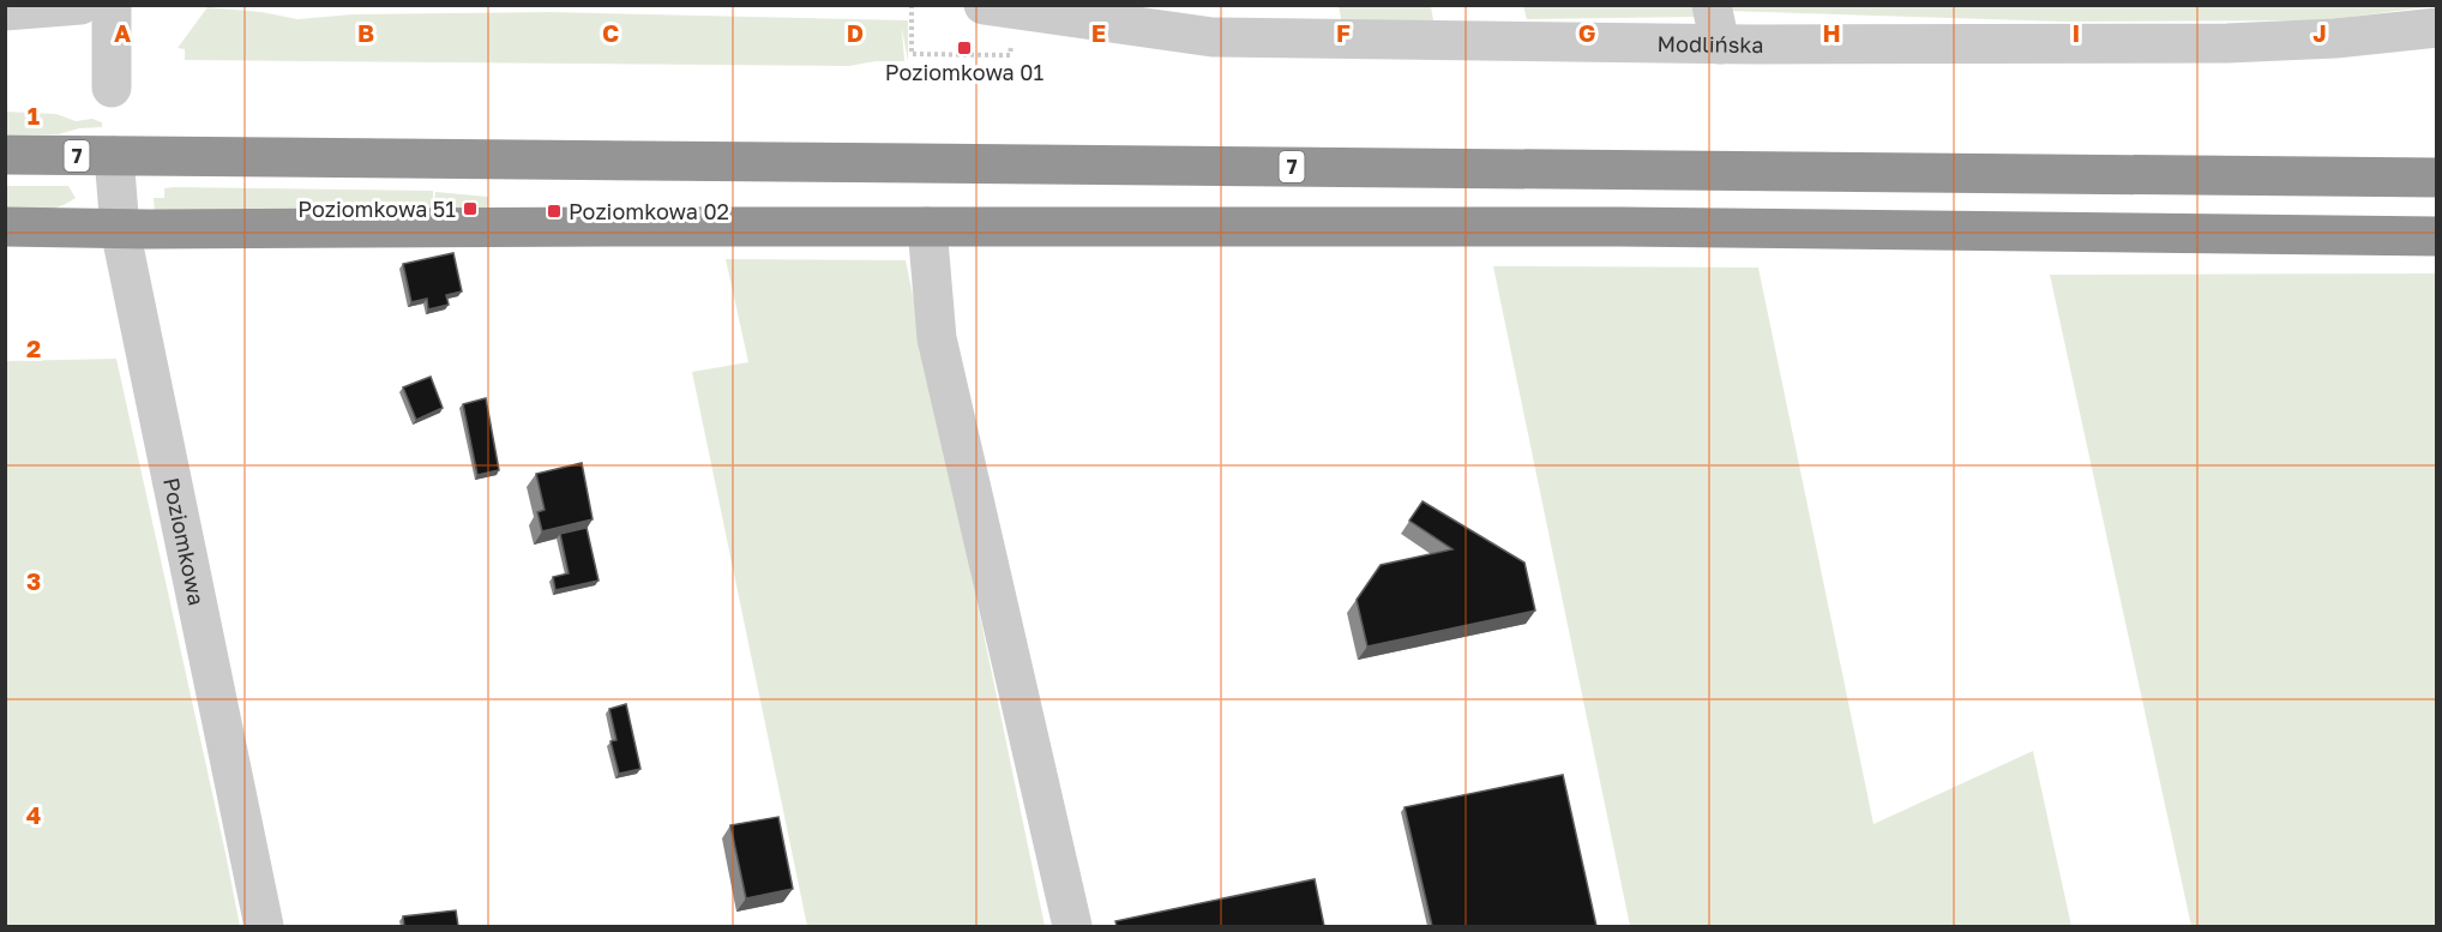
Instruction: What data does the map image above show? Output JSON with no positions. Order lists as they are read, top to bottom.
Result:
{
  "streets": {
    "highway": ["7"],
    "street": ["Modlińska", "Poziomkowa"]
  },
  "crossings": [
    ["7", "Poziomkowa"]
  ],
  "places": {
    "transit": ["Poziomkowa 01", "Poziomkowa 51", "Poziomkowa 02"]
  },
  "grid": {
    "columns": [
      "A",
      "B",
      "C",
      "D",
      "E",
      "F",
      "G",
      "H",
      "I",
      "J"
    ],
    "rows": [
      "1",
      "2",
      "3",
      "4"
    ]
  }
}
